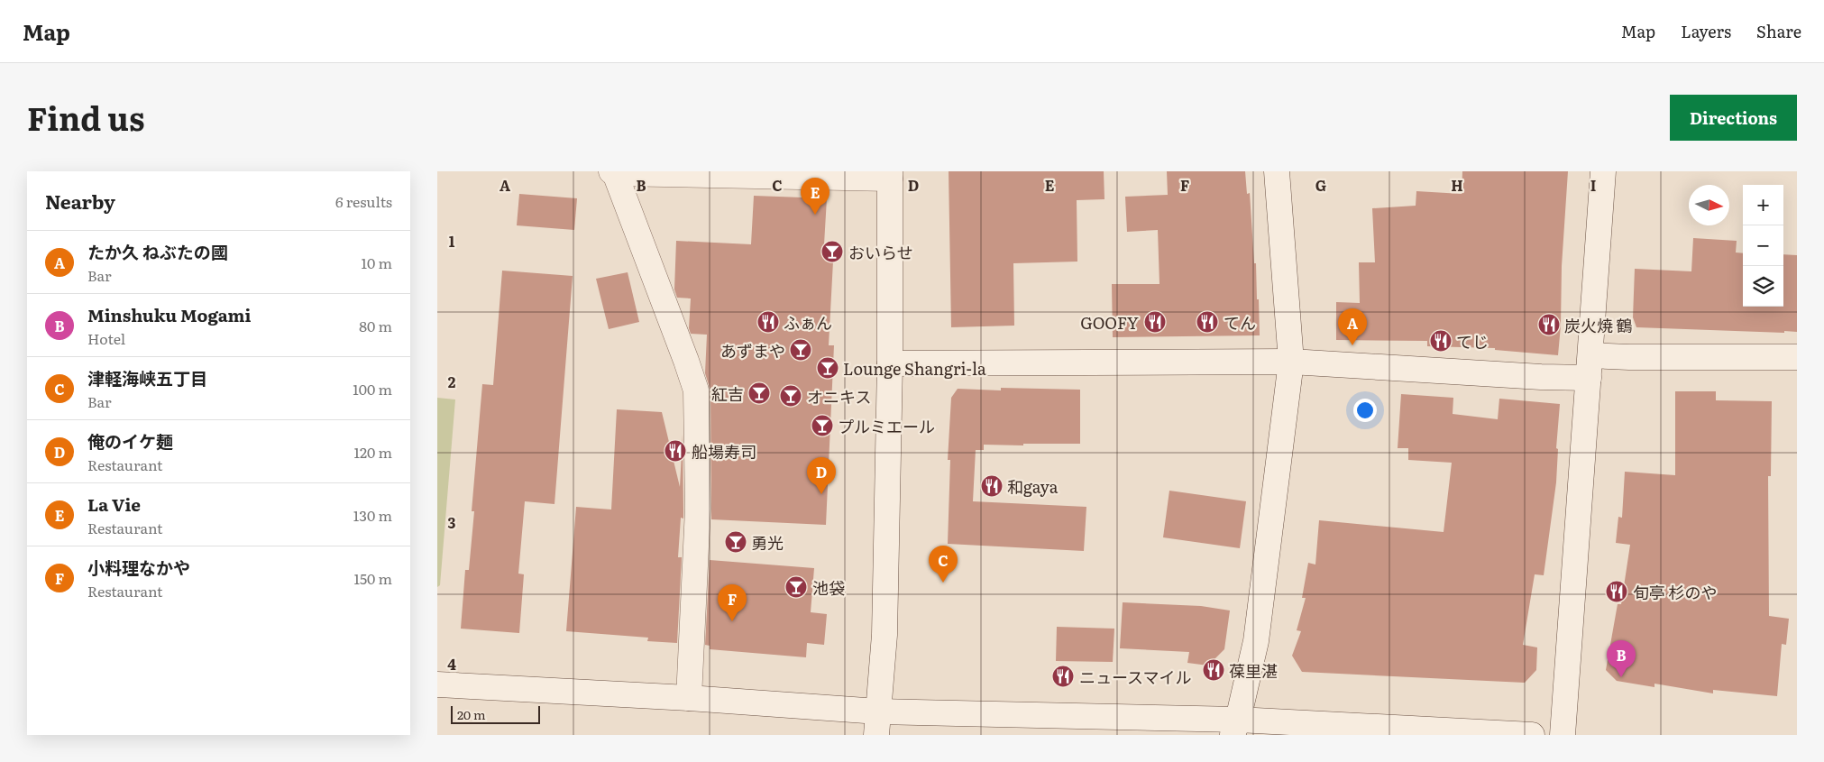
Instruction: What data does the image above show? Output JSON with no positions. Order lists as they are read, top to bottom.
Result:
{
  "places": {
    "bar": [
      "おいらせ",
      "あずまや",
      "Lounge Shangri-la",
      "紅吉",
      "オニキス",
      "プルミエール",
      "勇光",
      "池袋"
    ],
    "restaurant": [
      "ふぁん",
      "GOOFY",
      "てん",
      "炭火焼 鶴",
      "てじ",
      "船場寿司",
      "和gaya",
      "旬亭 杉のや",
      "葆里湛",
      "ニュースマイル"
    ]
  },
  "scale_bar": "20 m",
  "north": "right",
  "page": {
    "header": "Map",
    "nav": ["Map", "Layers", "Share"],
    "title": "Find us",
    "buttons": "Directions",
    "heading": ["Nearby", "6 results"],
    "pins": [
      "E",
      "A",
      "D",
      "C",
      "F",
      "B"
    ],
    "map_buttons": ["+", "−"],
    "list": [
      {
        "mark": "A",
        "name": "たか久 ねぶたの國",
        "note": "Bar",
        "value": "10 m"
      },
      {
        "mark": "B",
        "name": "Minshuku Mogami",
        "note": "Hotel",
        "value": "80 m"
      },
      {
        "mark": "C",
        "name": "津軽海峡五丁目",
        "note": "Bar",
        "value": "100 m"
      },
      {
        "mark": "D",
        "name": "俺のイケ麺",
        "note": "Restaurant",
        "value": "120 m"
      },
      {
        "mark": "E",
        "name": "La Vie",
        "note": "Restaurant",
        "value": "130 m"
      },
      {
        "mark": "F",
        "name": "小料理なかや",
        "note": "Restaurant",
        "value": "150 m"
      }
    ],
    "scale": "20 m"
  },
  "grid": {
    "columns": [
      "A",
      "B",
      "C",
      "D",
      "E",
      "F",
      "G",
      "H",
      "I"
    ],
    "rows": [
      "1",
      "2",
      "3",
      "4"
    ]
  }
}
